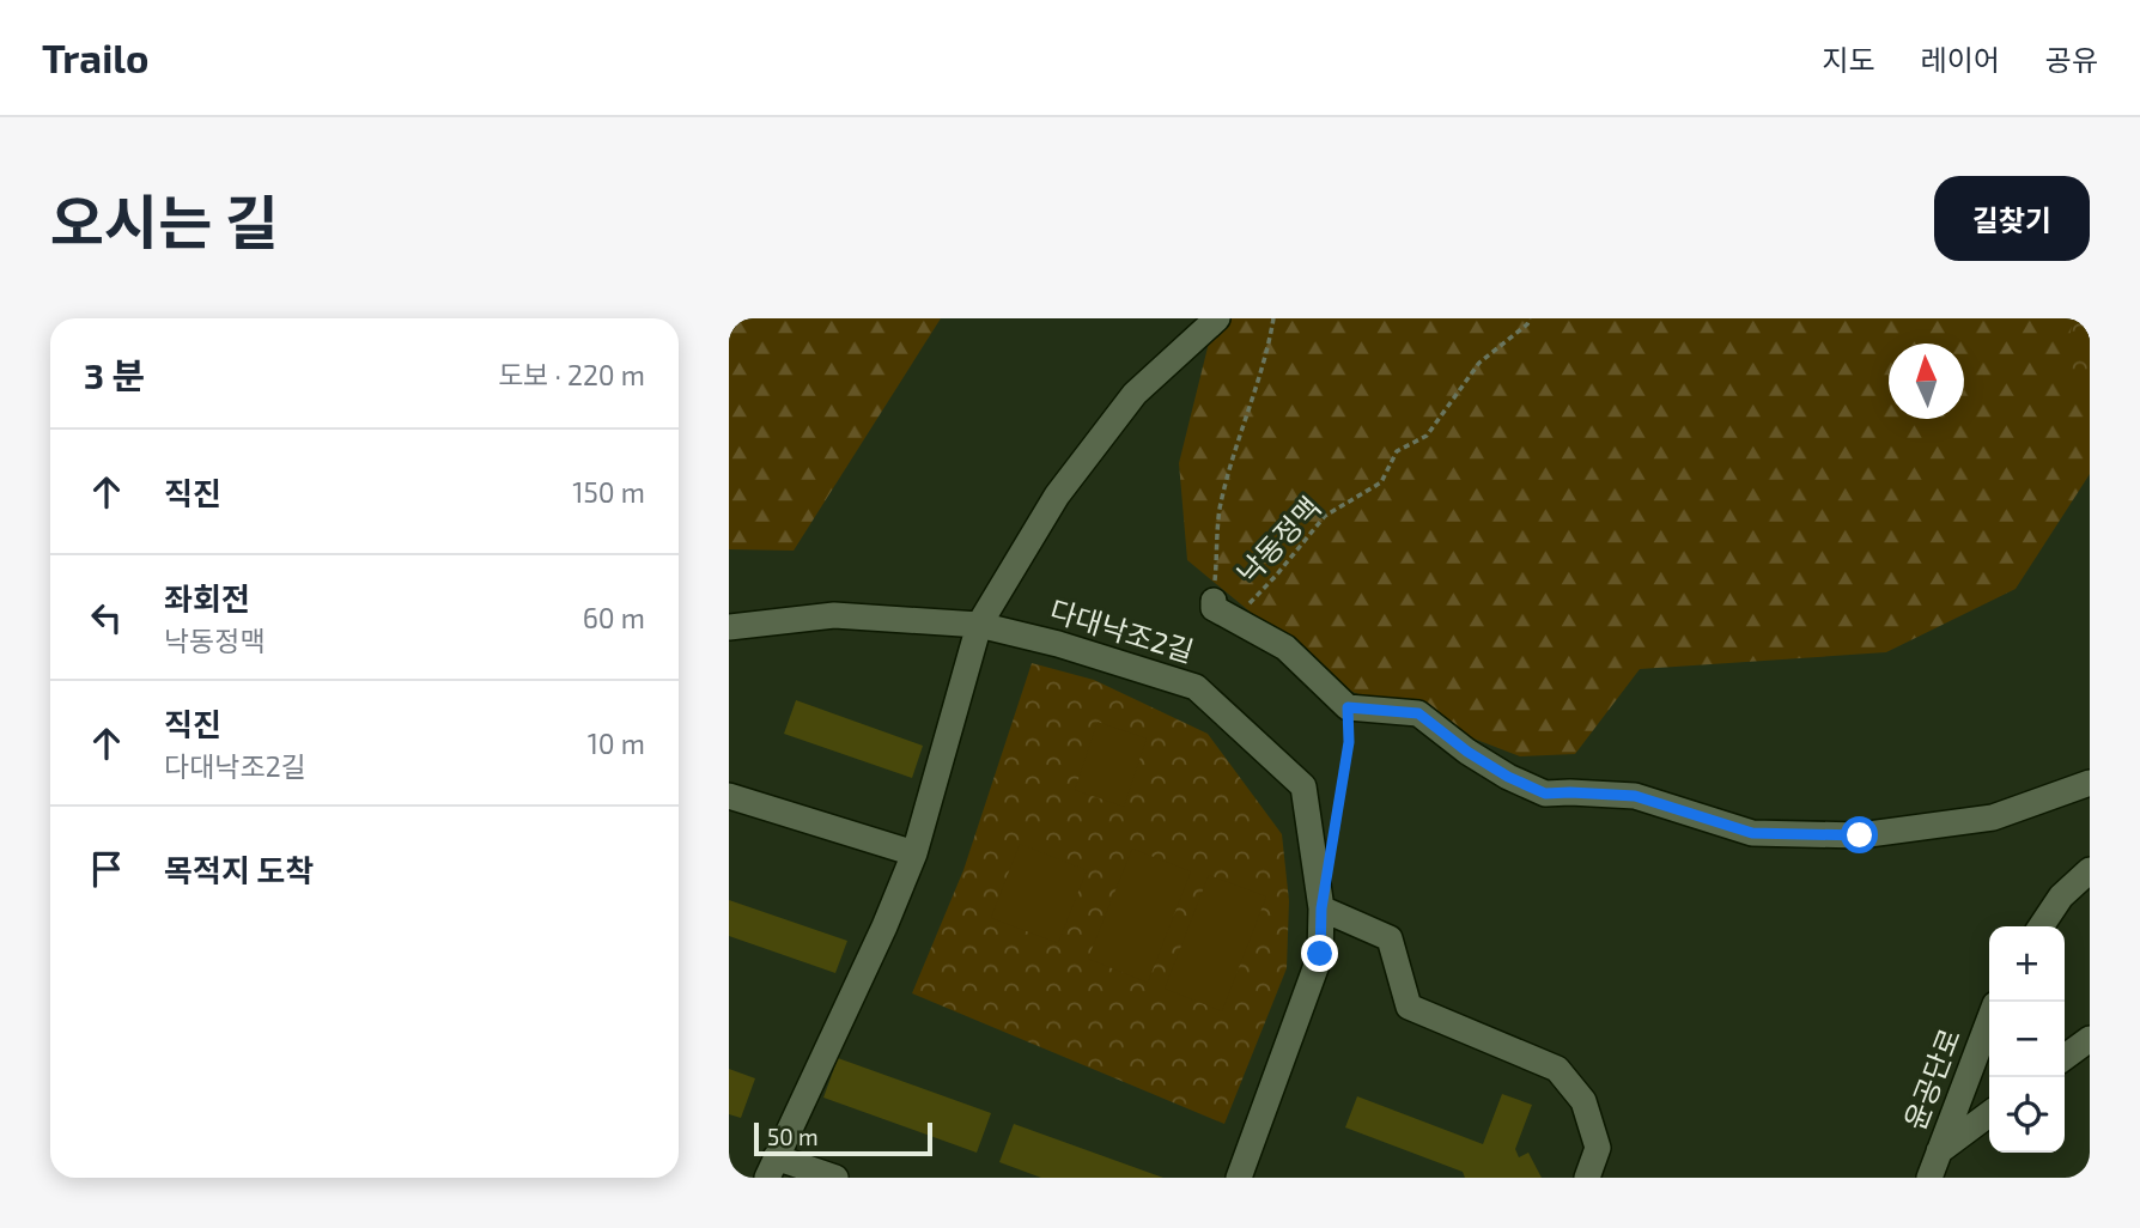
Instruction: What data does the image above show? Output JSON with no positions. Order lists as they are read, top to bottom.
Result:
{
  "streets": {
    "street": ["다대낙조2길", "윤공단로"],
    "path": ["낙동정맥"]
  },
  "scale_bar": "50 m",
  "north": "top",
  "page": {
    "header": "Trailo",
    "nav": ["지도", "레이어", "공유"],
    "title": "오시는 길",
    "buttons": "길찾기",
    "heading": ["3 분", "도보 · 220 m"],
    "list": [
      ["직진", "150 m"],
      ["좌회전", "낙동정맥", "60 m"],
      ["직진", "다대낙조2길", "10 m"],
      "목적지 도착"
    ],
    "map_buttons": ["+", "−"],
    "scale": "50 m"
  }
}
